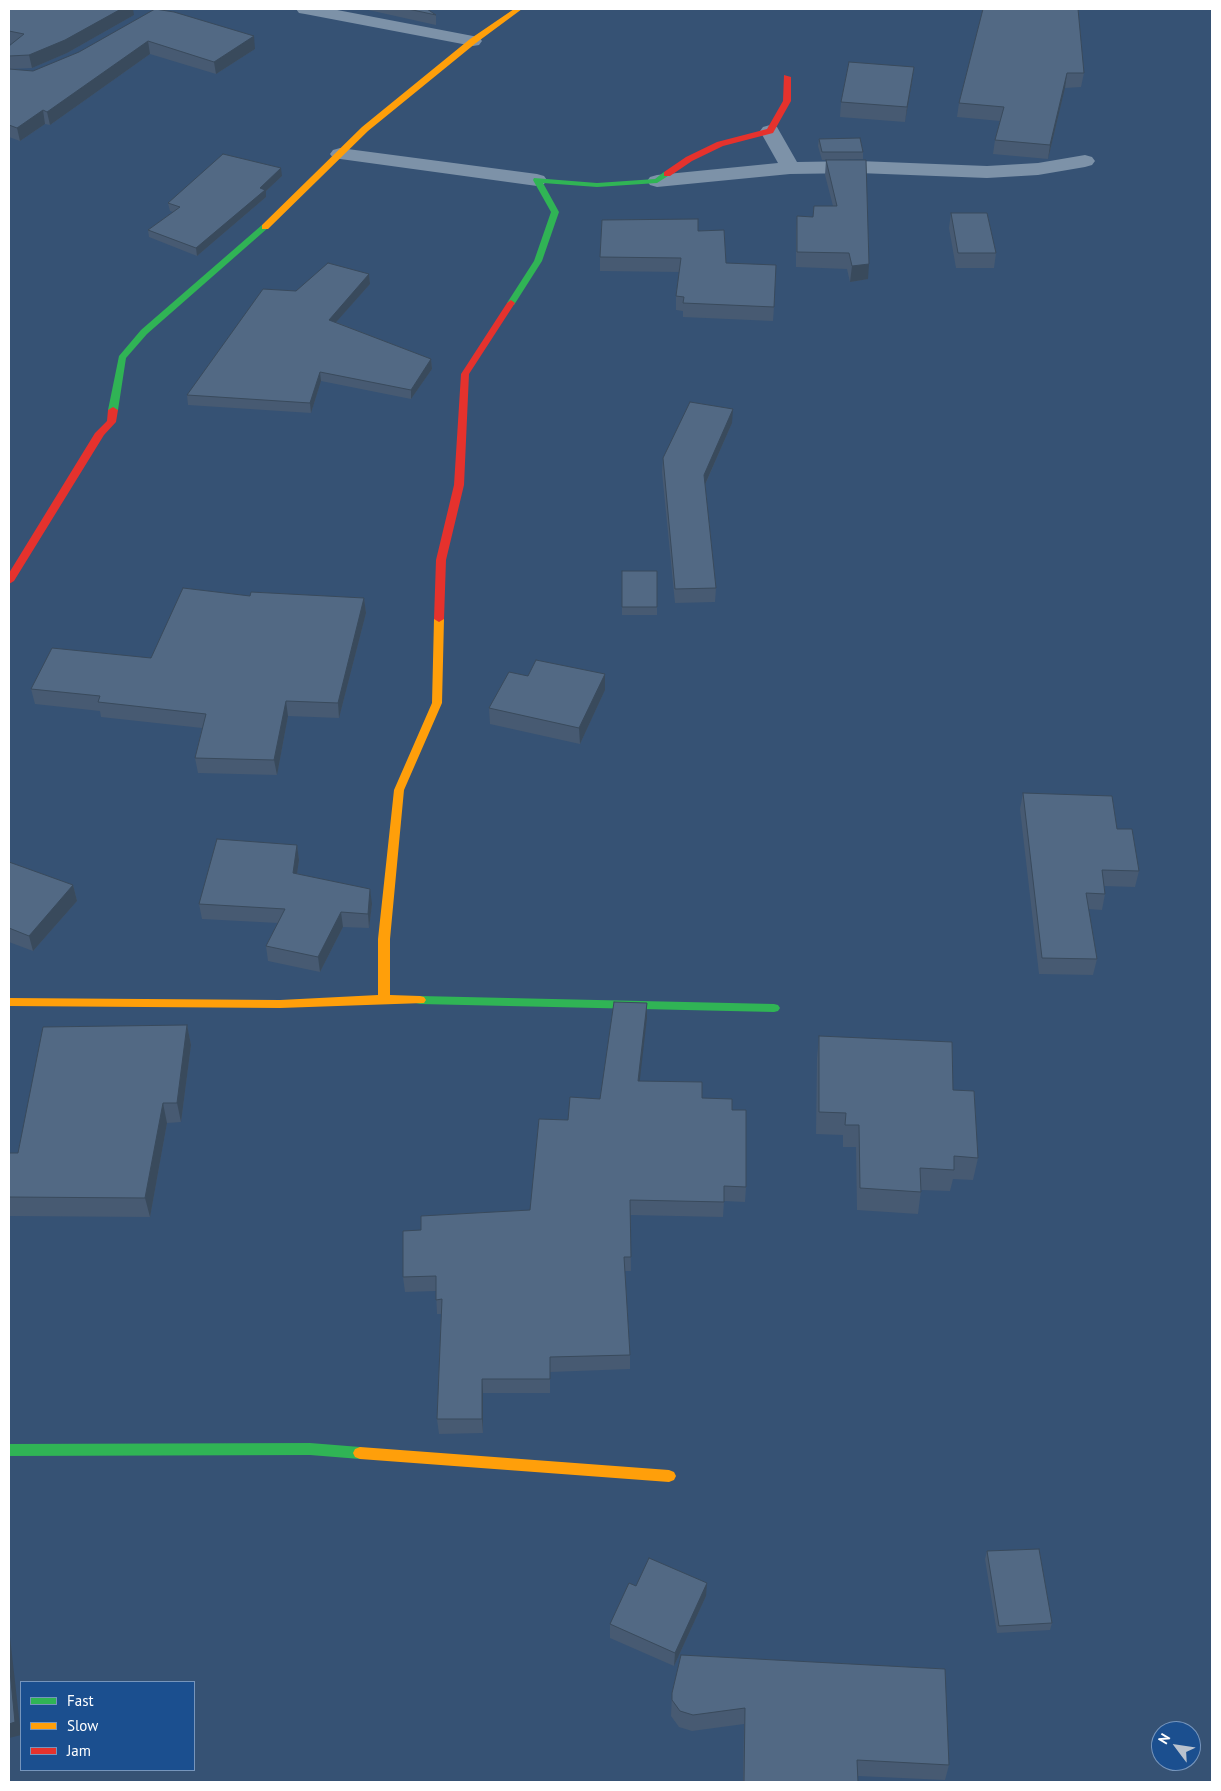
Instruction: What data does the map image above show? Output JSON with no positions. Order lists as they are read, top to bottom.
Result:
{
  "legend": ["Fast", "Slow", "Jam"],
  "north": "top left"
}
